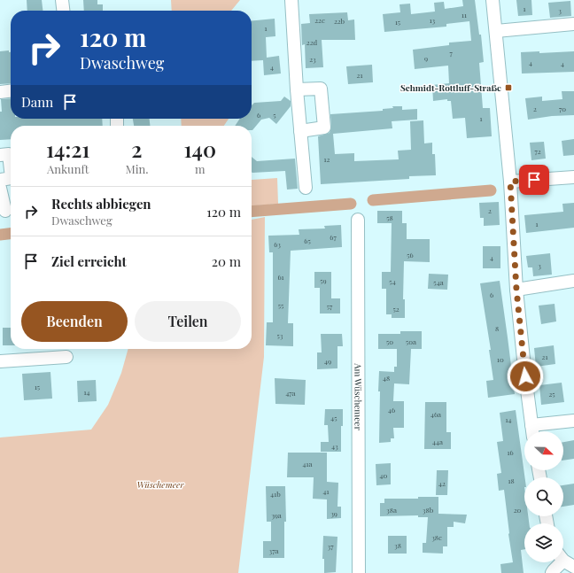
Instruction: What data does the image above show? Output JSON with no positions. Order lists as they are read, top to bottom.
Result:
{
  "streets": {
    "street": ["Am Wüschemeer"]
  },
  "parks": ["Wüschemeer"],
  "places": {
    "transit": ["Schmidt-Rottluff-Straße"]
  },
  "house_numbers": [
    "1",
    "3",
    "11",
    "22c",
    "13",
    "22b",
    "15",
    "1",
    "22d",
    "7",
    "9",
    "23",
    "4",
    "4",
    "4",
    "21",
    "2",
    "70",
    "6",
    "5",
    "1",
    "72",
    "12",
    "2",
    "58",
    "1",
    "67",
    "65",
    "63",
    "56",
    "4",
    "3",
    "61",
    "59",
    "54",
    "54a",
    "6",
    "55",
    "57",
    "52",
    "8",
    "53",
    "50",
    "50a",
    "21",
    "10",
    "49",
    "48",
    "15",
    "14",
    "47a",
    "25",
    "46",
    "46a",
    "45",
    "14",
    "44a",
    "43",
    "16",
    "41a",
    "40",
    "18",
    "42",
    "41",
    "41b",
    "38a",
    "38b",
    "20",
    "39",
    "39a",
    "38c",
    "38",
    "37",
    "37a"
  ],
  "north": "right",
  "page": {
    "turn": ["120 m", "Dwaschweg"],
    "then": "Dann",
    "eta": [
      "14:21",
      "Ankunft",
      "2",
      "Min.",
      "140",
      "m"
    ],
    "list": [
      {
        "name": "Rechts abbiegen",
        "note": "Dwaschweg",
        "value": "120 m"
      },
      {
        "name": "Ziel erreicht",
        "value": "20 m"
      }
    ],
    "buttons": ["Beenden", "Teilen"]
  }
}
